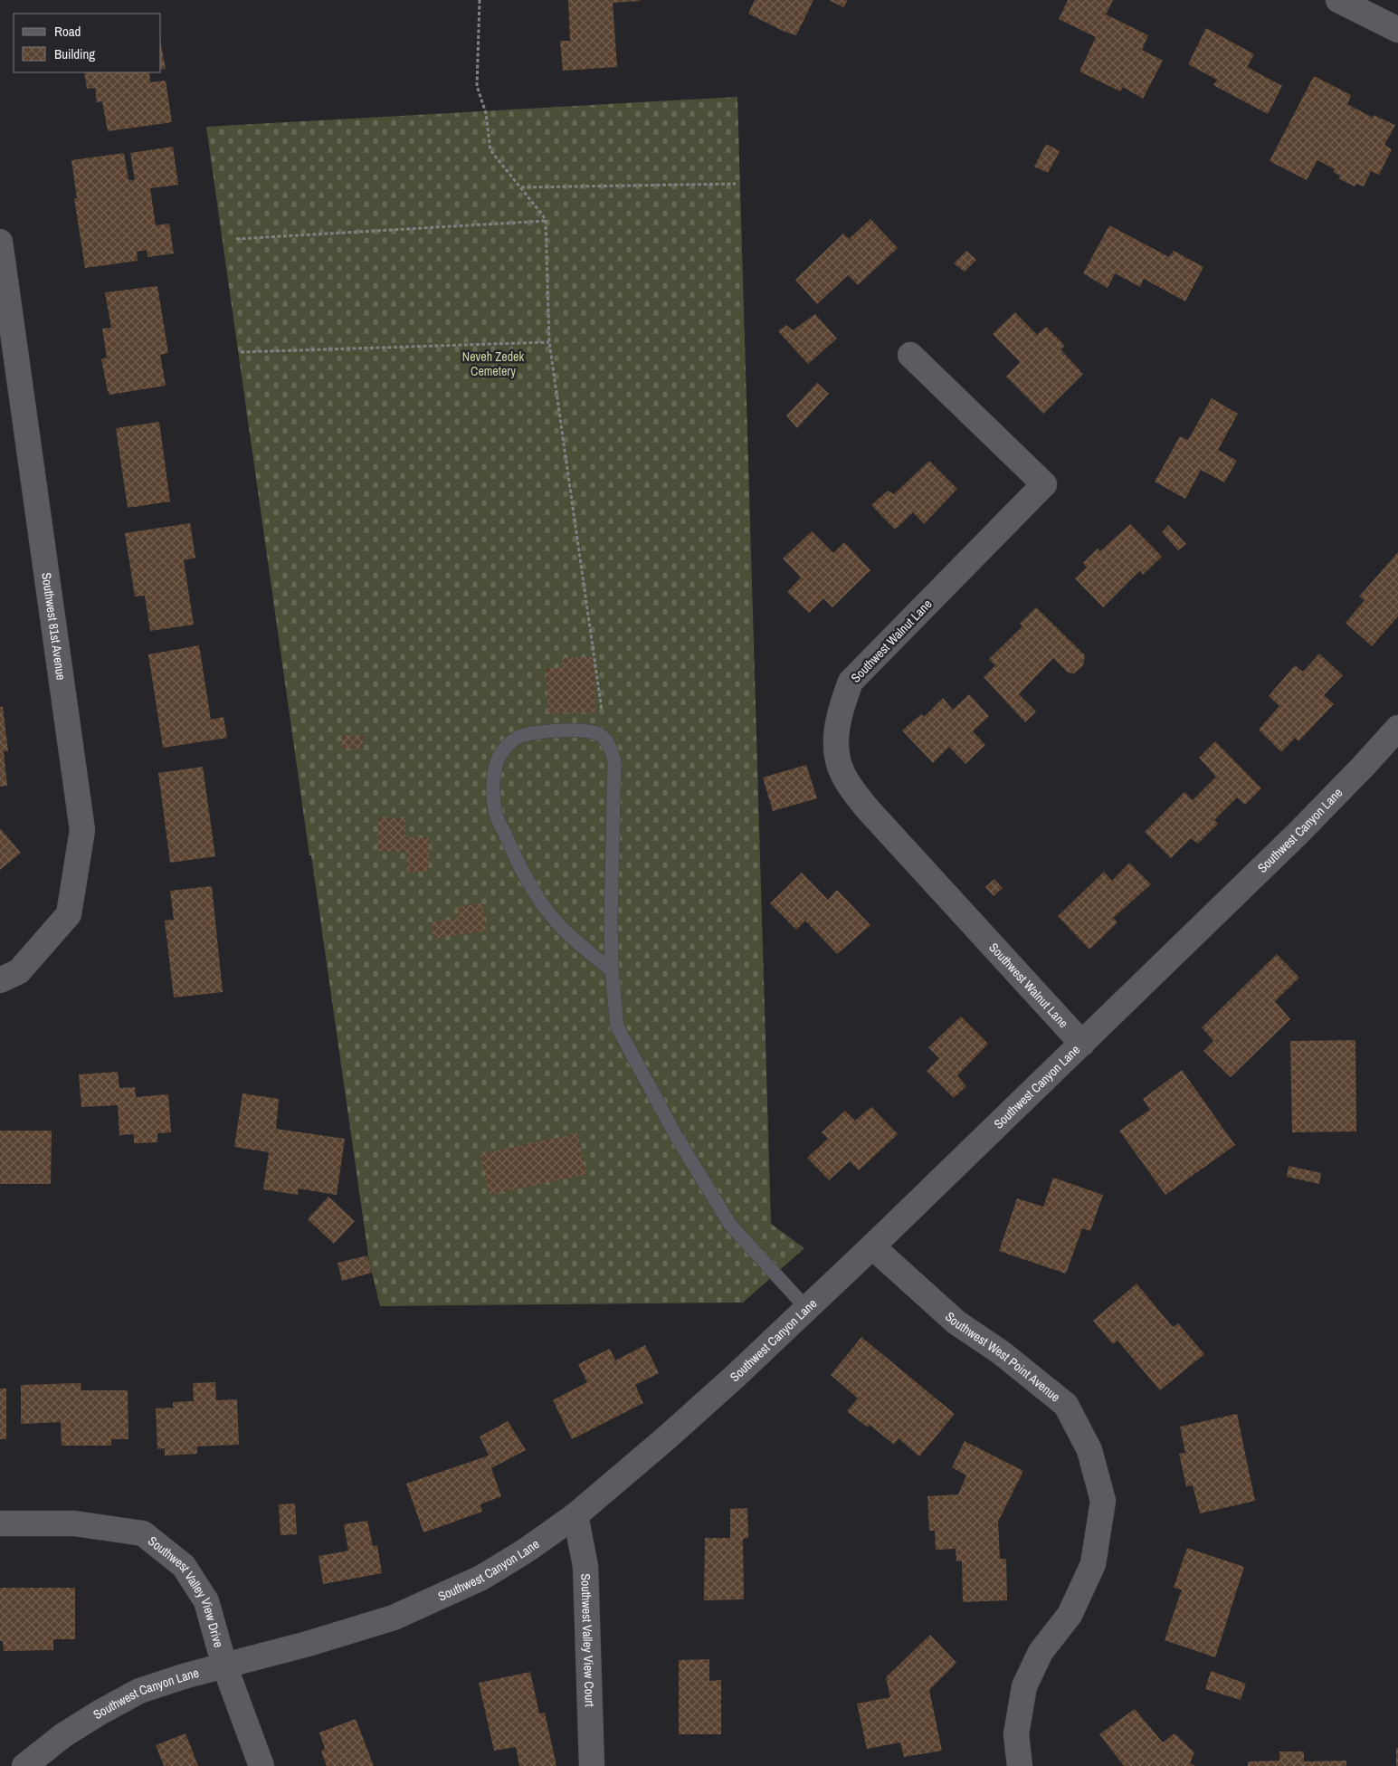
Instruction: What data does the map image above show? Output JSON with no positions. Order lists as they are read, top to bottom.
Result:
{
  "streets": {
    "street": [
      "Southwest 81st Avenue",
      "Southwest Walnut Lane",
      "Southwest Canyon Lane",
      "Southwest West Point Avenue",
      "Southwest Valley View Drive",
      "Southwest Valley View Court"
    ]
  },
  "crossings": [
    ["Southwest Walnut Lane", "Southwest Canyon Lane"],
    ["Southwest Canyon Lane", "Southwest West Point Avenue"],
    ["Southwest Canyon Lane", "Southwest Valley View Drive"],
    ["Southwest Canyon Lane", "Southwest Valley View Court"]
  ],
  "parks": ["Neveh Zedek Cemetery"],
  "legend": ["Road", "Building"]
}
